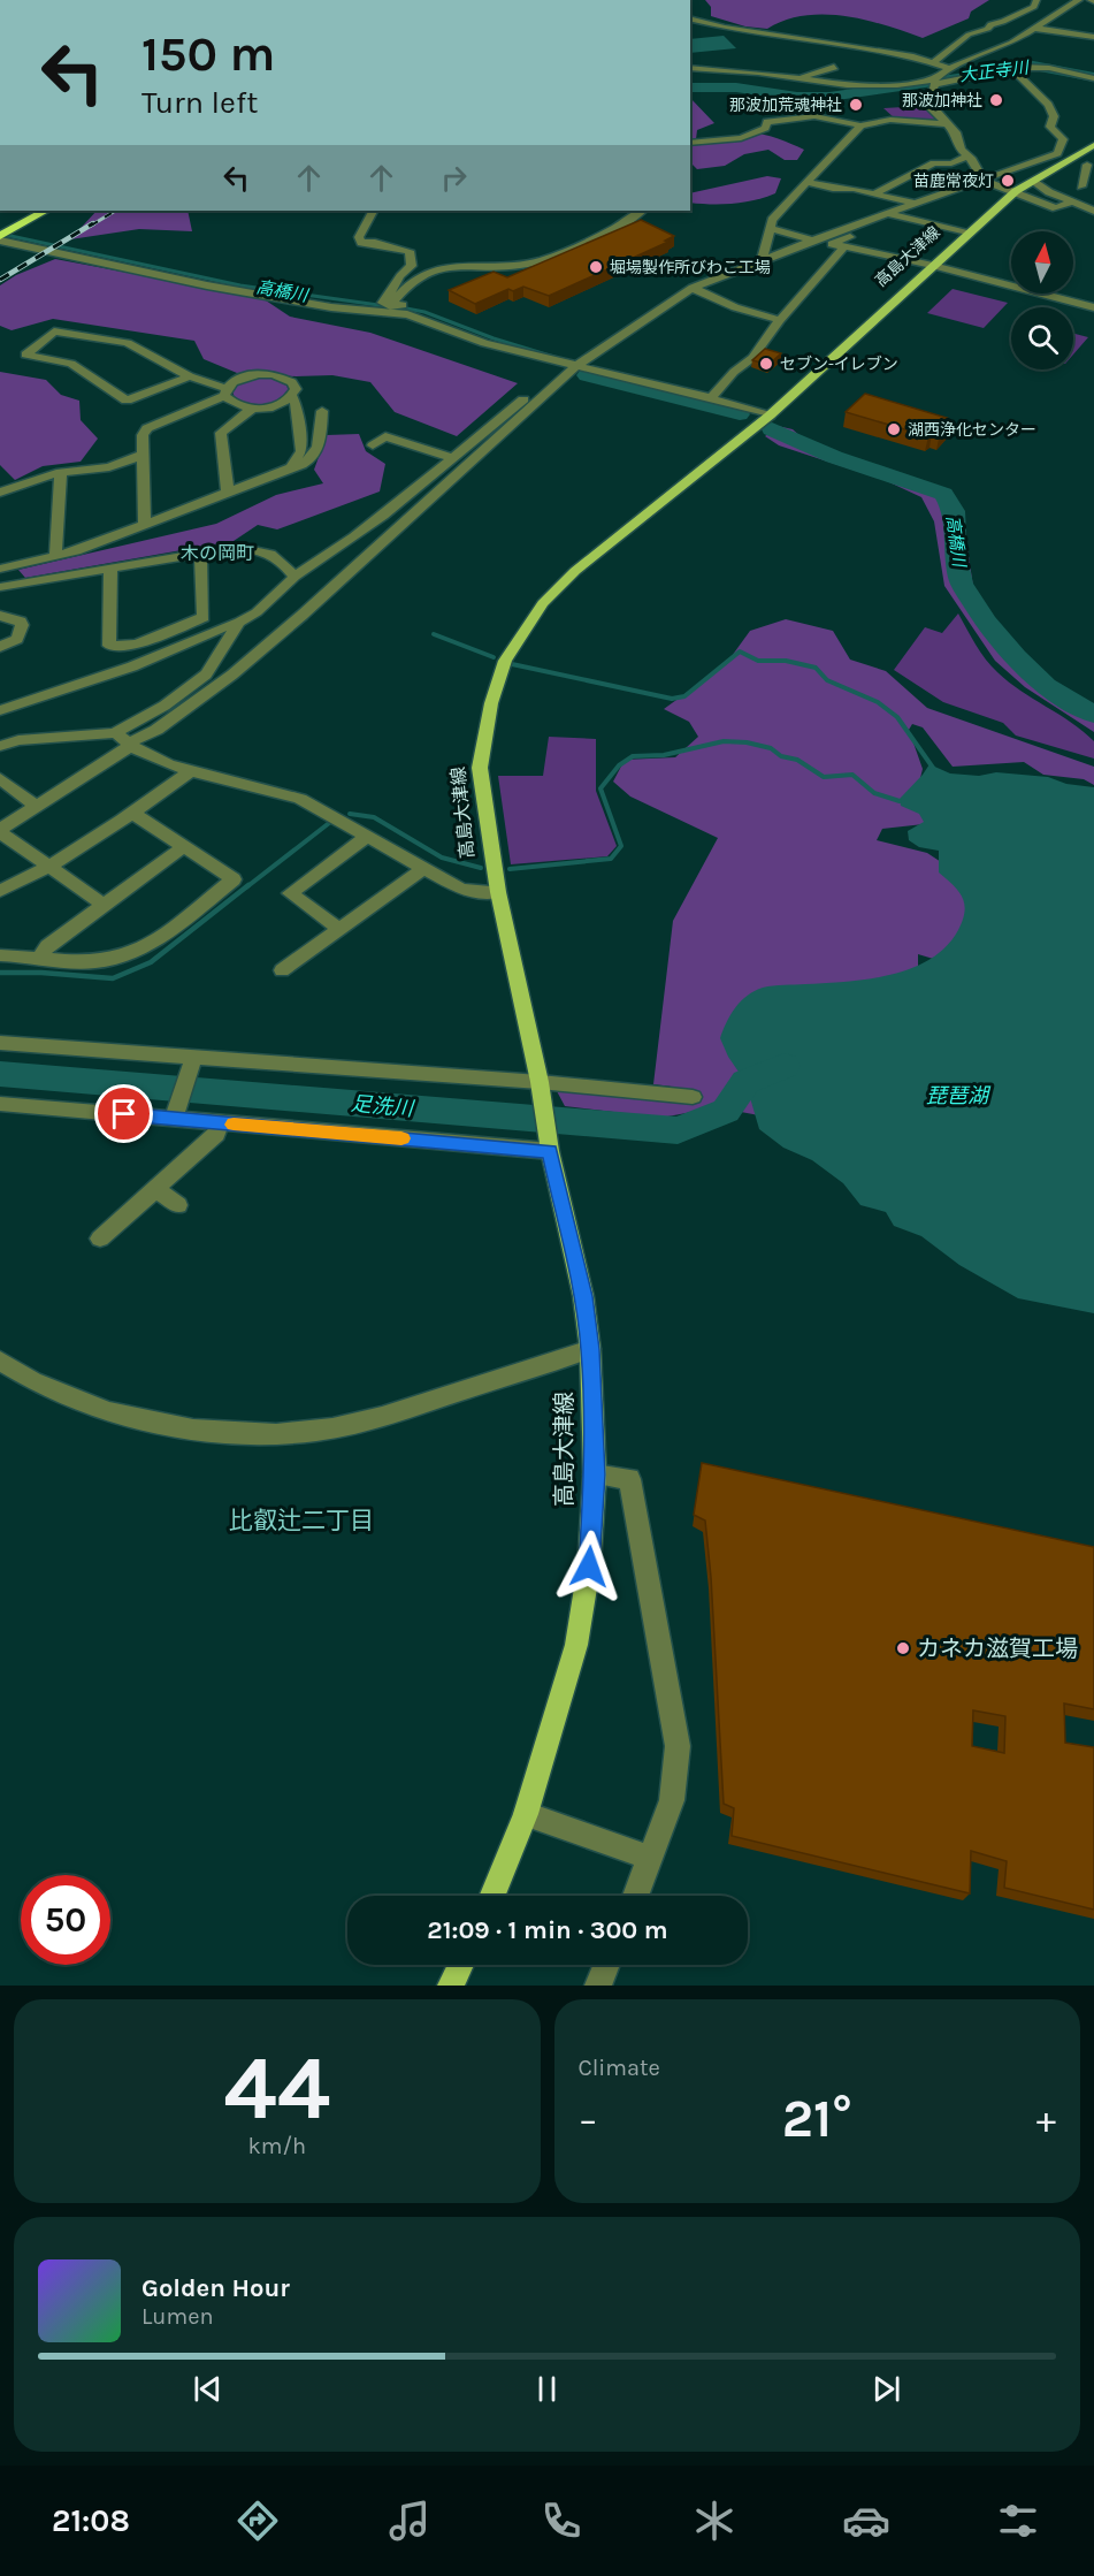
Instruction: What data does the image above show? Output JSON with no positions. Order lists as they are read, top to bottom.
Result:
{
  "streets": {
    "main road": ["高島大津線"]
  },
  "districts": ["木の岡町", "比叡辻二丁目"],
  "water": [
    "大正寺川",
    "高橋川",
    "琵琶湖",
    "足洗川"
  ],
  "places": [
    "那波加神社",
    "那波加荒魂神社",
    "苗鹿常夜灯",
    "堀場製作所びわこ工場",
    "セブン-イレブン",
    "湖西浄化センター",
    "カネカ滋賀工場"
  ],
  "north": "top",
  "page": {
    "turn": ["150 m", "Turn left"],
    "limit": "50",
    "trip": "21:09 · 1 min · 300 m",
    "tile": [
      ["44", "km/h"],
      "Climate"
    ],
    "heat": ["−", "21°", "+"],
    "song": ["Golden Hour", "Lumen"],
    "tabs": "21:08"
  }
}
